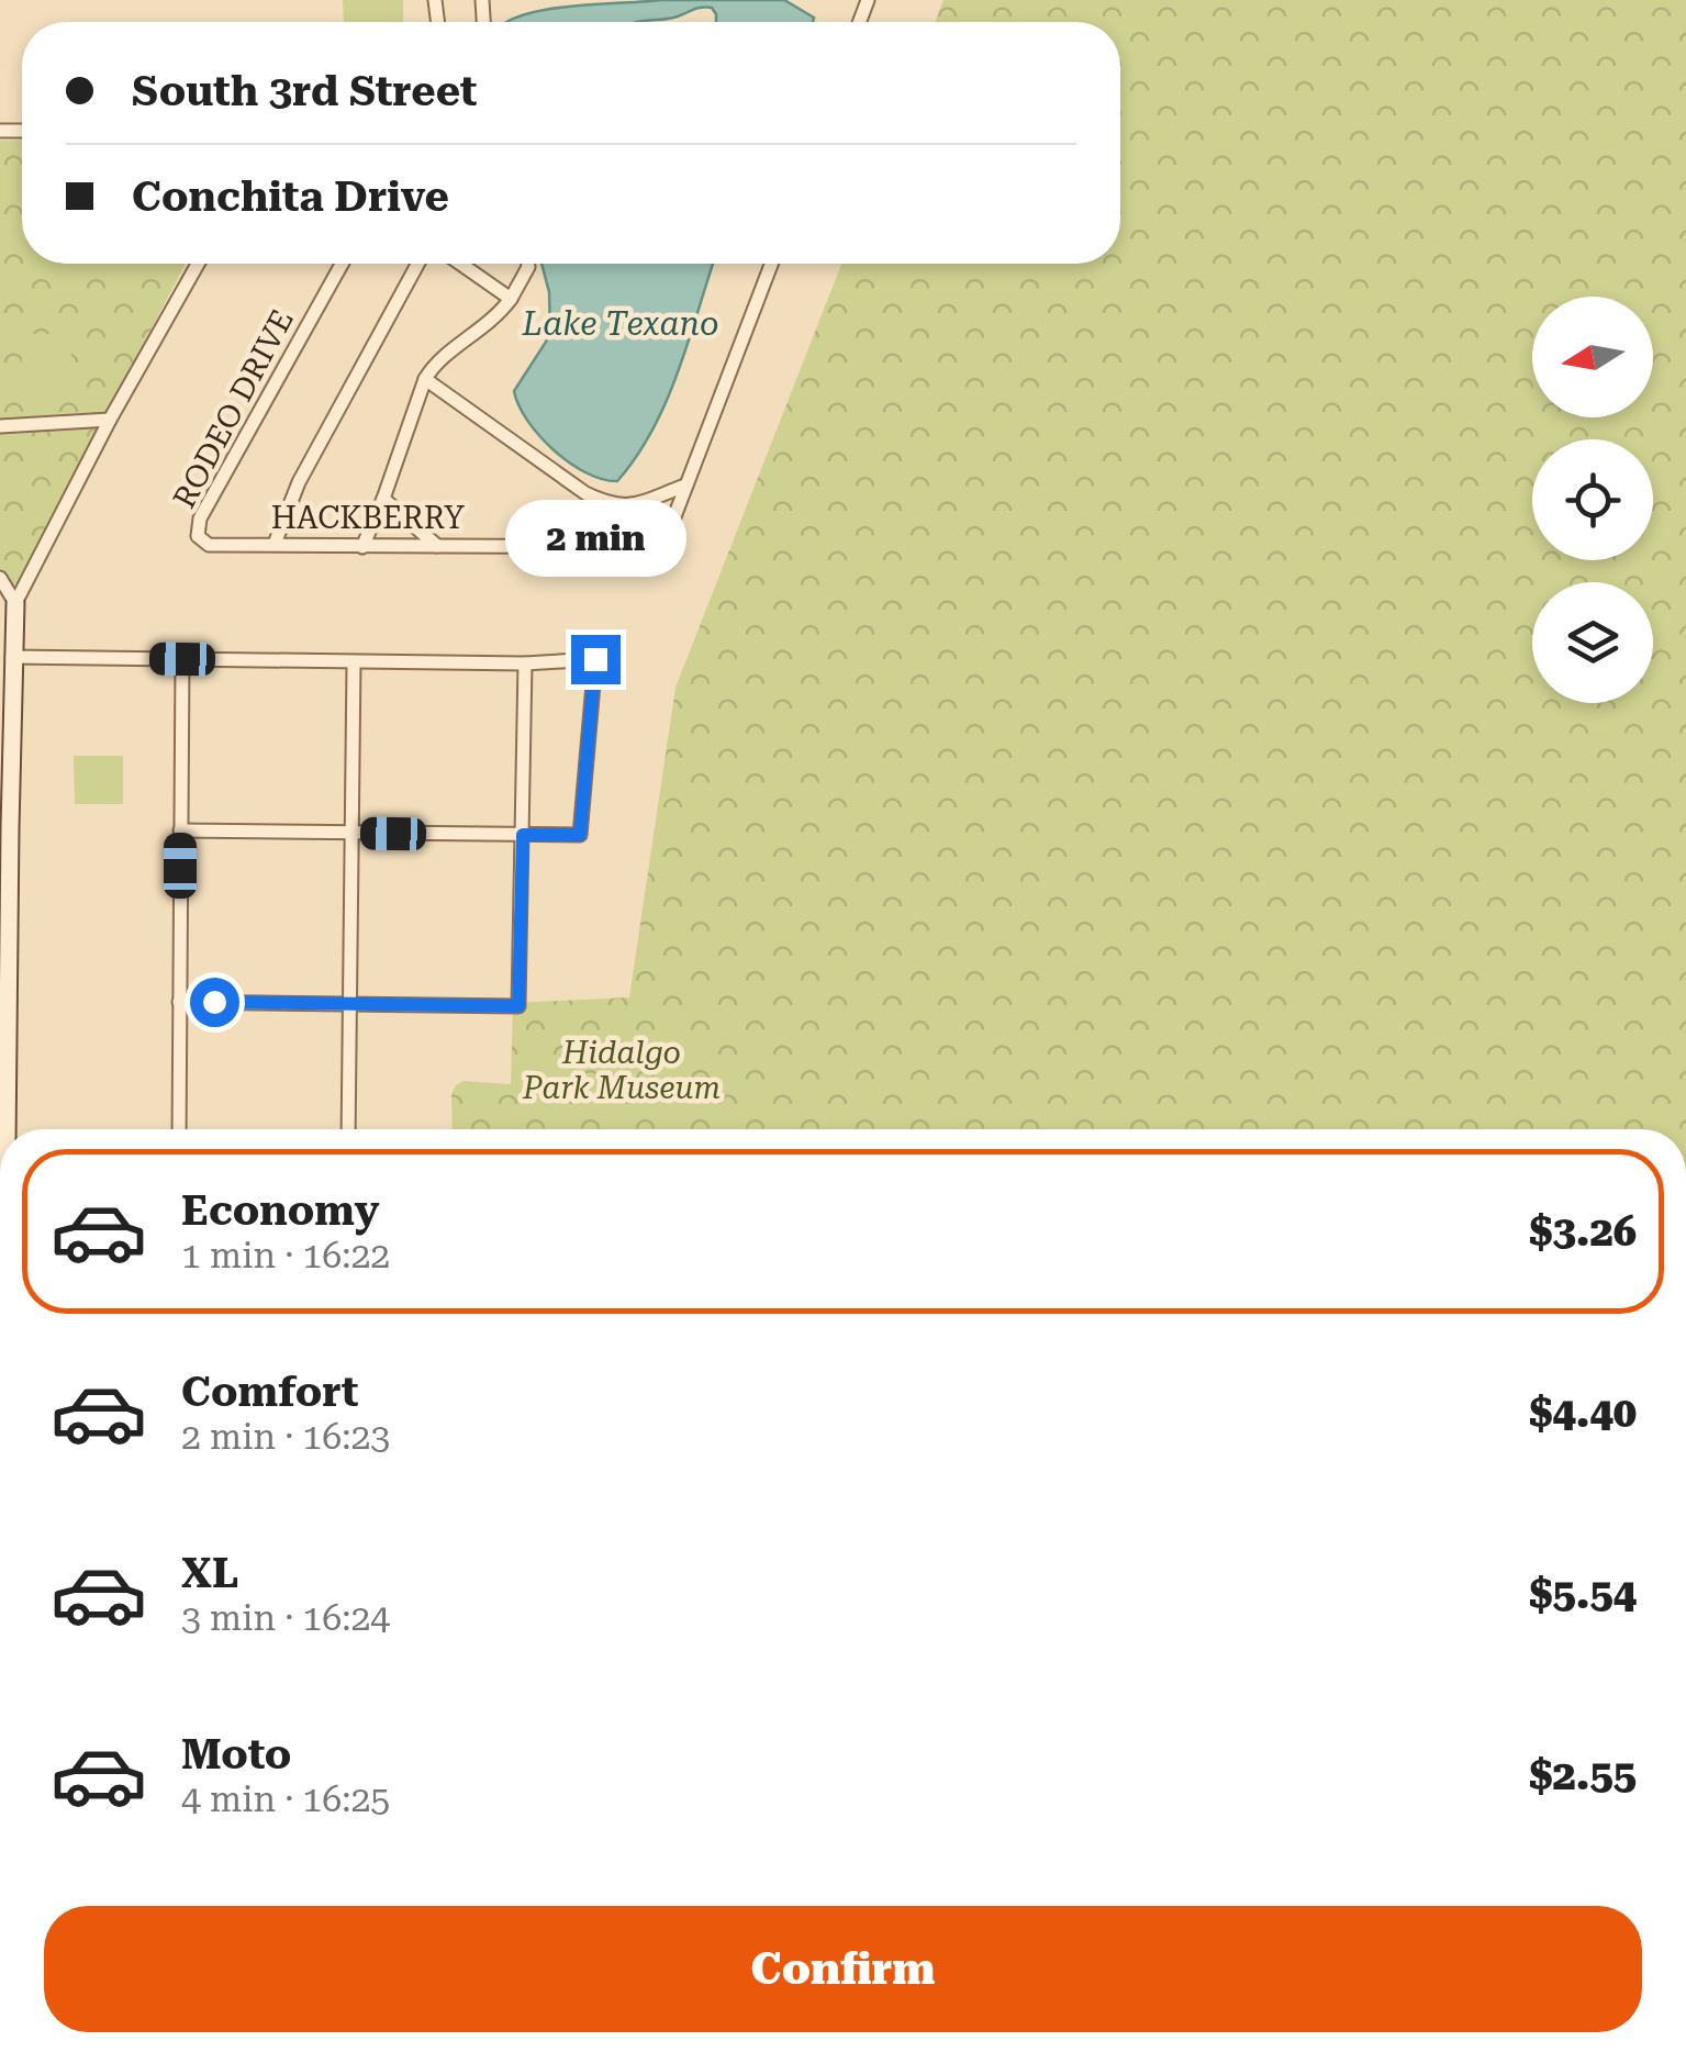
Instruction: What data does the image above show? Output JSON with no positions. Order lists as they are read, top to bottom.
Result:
{
  "streets": {
    "street": ["RODEO DRIVE", "HACKBERRY"]
  },
  "crossings": [
    ["RODEO DRIVE", "HACKBERRY"]
  ],
  "water": ["Lake Texano"],
  "parks": ["Hidalgo Park Museum"],
  "north": "left",
  "page": {
    "banner": ["South 3rd Street", "Conchita Drive"],
    "bubble": "2 min",
    "list": [
      {
        "name": "Economy",
        "note": "1 min · 16:22",
        "value": "$3.26"
      },
      {
        "name": "Comfort",
        "note": "2 min · 16:23",
        "value": "$4.40"
      },
      {
        "name": "XL",
        "note": "3 min · 16:24",
        "value": "$5.54"
      },
      {
        "name": "Moto",
        "note": "4 min · 16:25",
        "value": "$2.55"
      }
    ],
    "buttons": "Confirm"
  }
}
